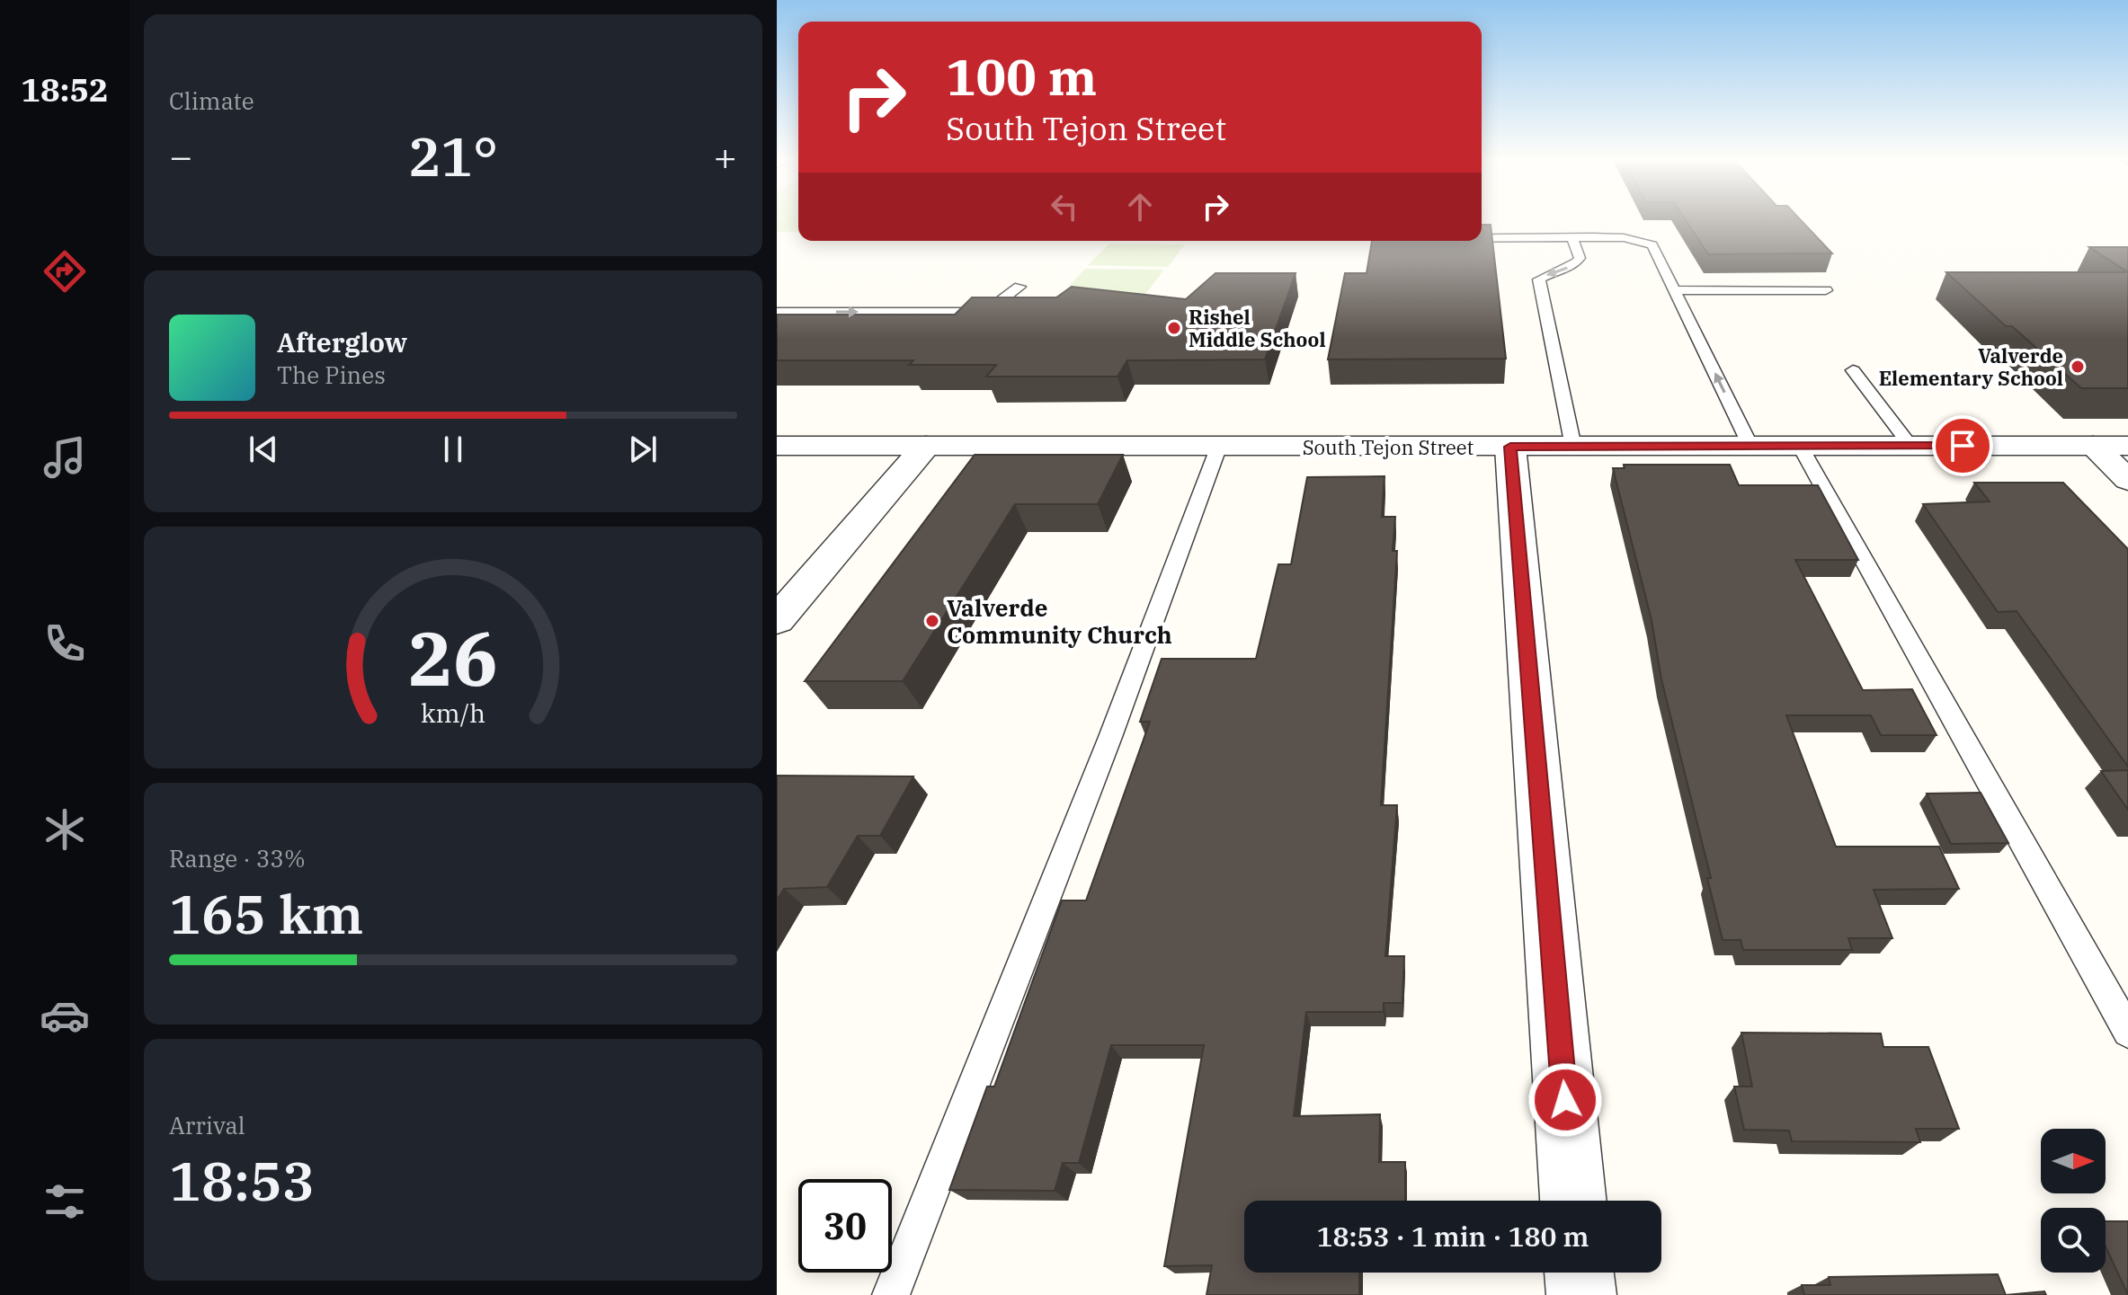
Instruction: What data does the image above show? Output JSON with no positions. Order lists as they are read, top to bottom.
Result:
{
  "streets": {
    "street": ["South Tejon Street"]
  },
  "places": ["Rishel Middle School", "Valverde Elementary School", "Valverde Community Church"],
  "north": "right",
  "page": {
    "tabs": "18:52",
    "tile": [
      "Climate",
      ["Range · 33%", "165 km"],
      ["Arrival", "18:53"]
    ],
    "turn": ["100 m", "South Tejon Street"],
    "heat": ["−", "21°", "+"],
    "song": ["Afterglow", "The Pines"],
    "limit": "30",
    "trip": "18:53 · 1 min · 180 m",
    "gauge": ["26", "km/h"]
  }
}
